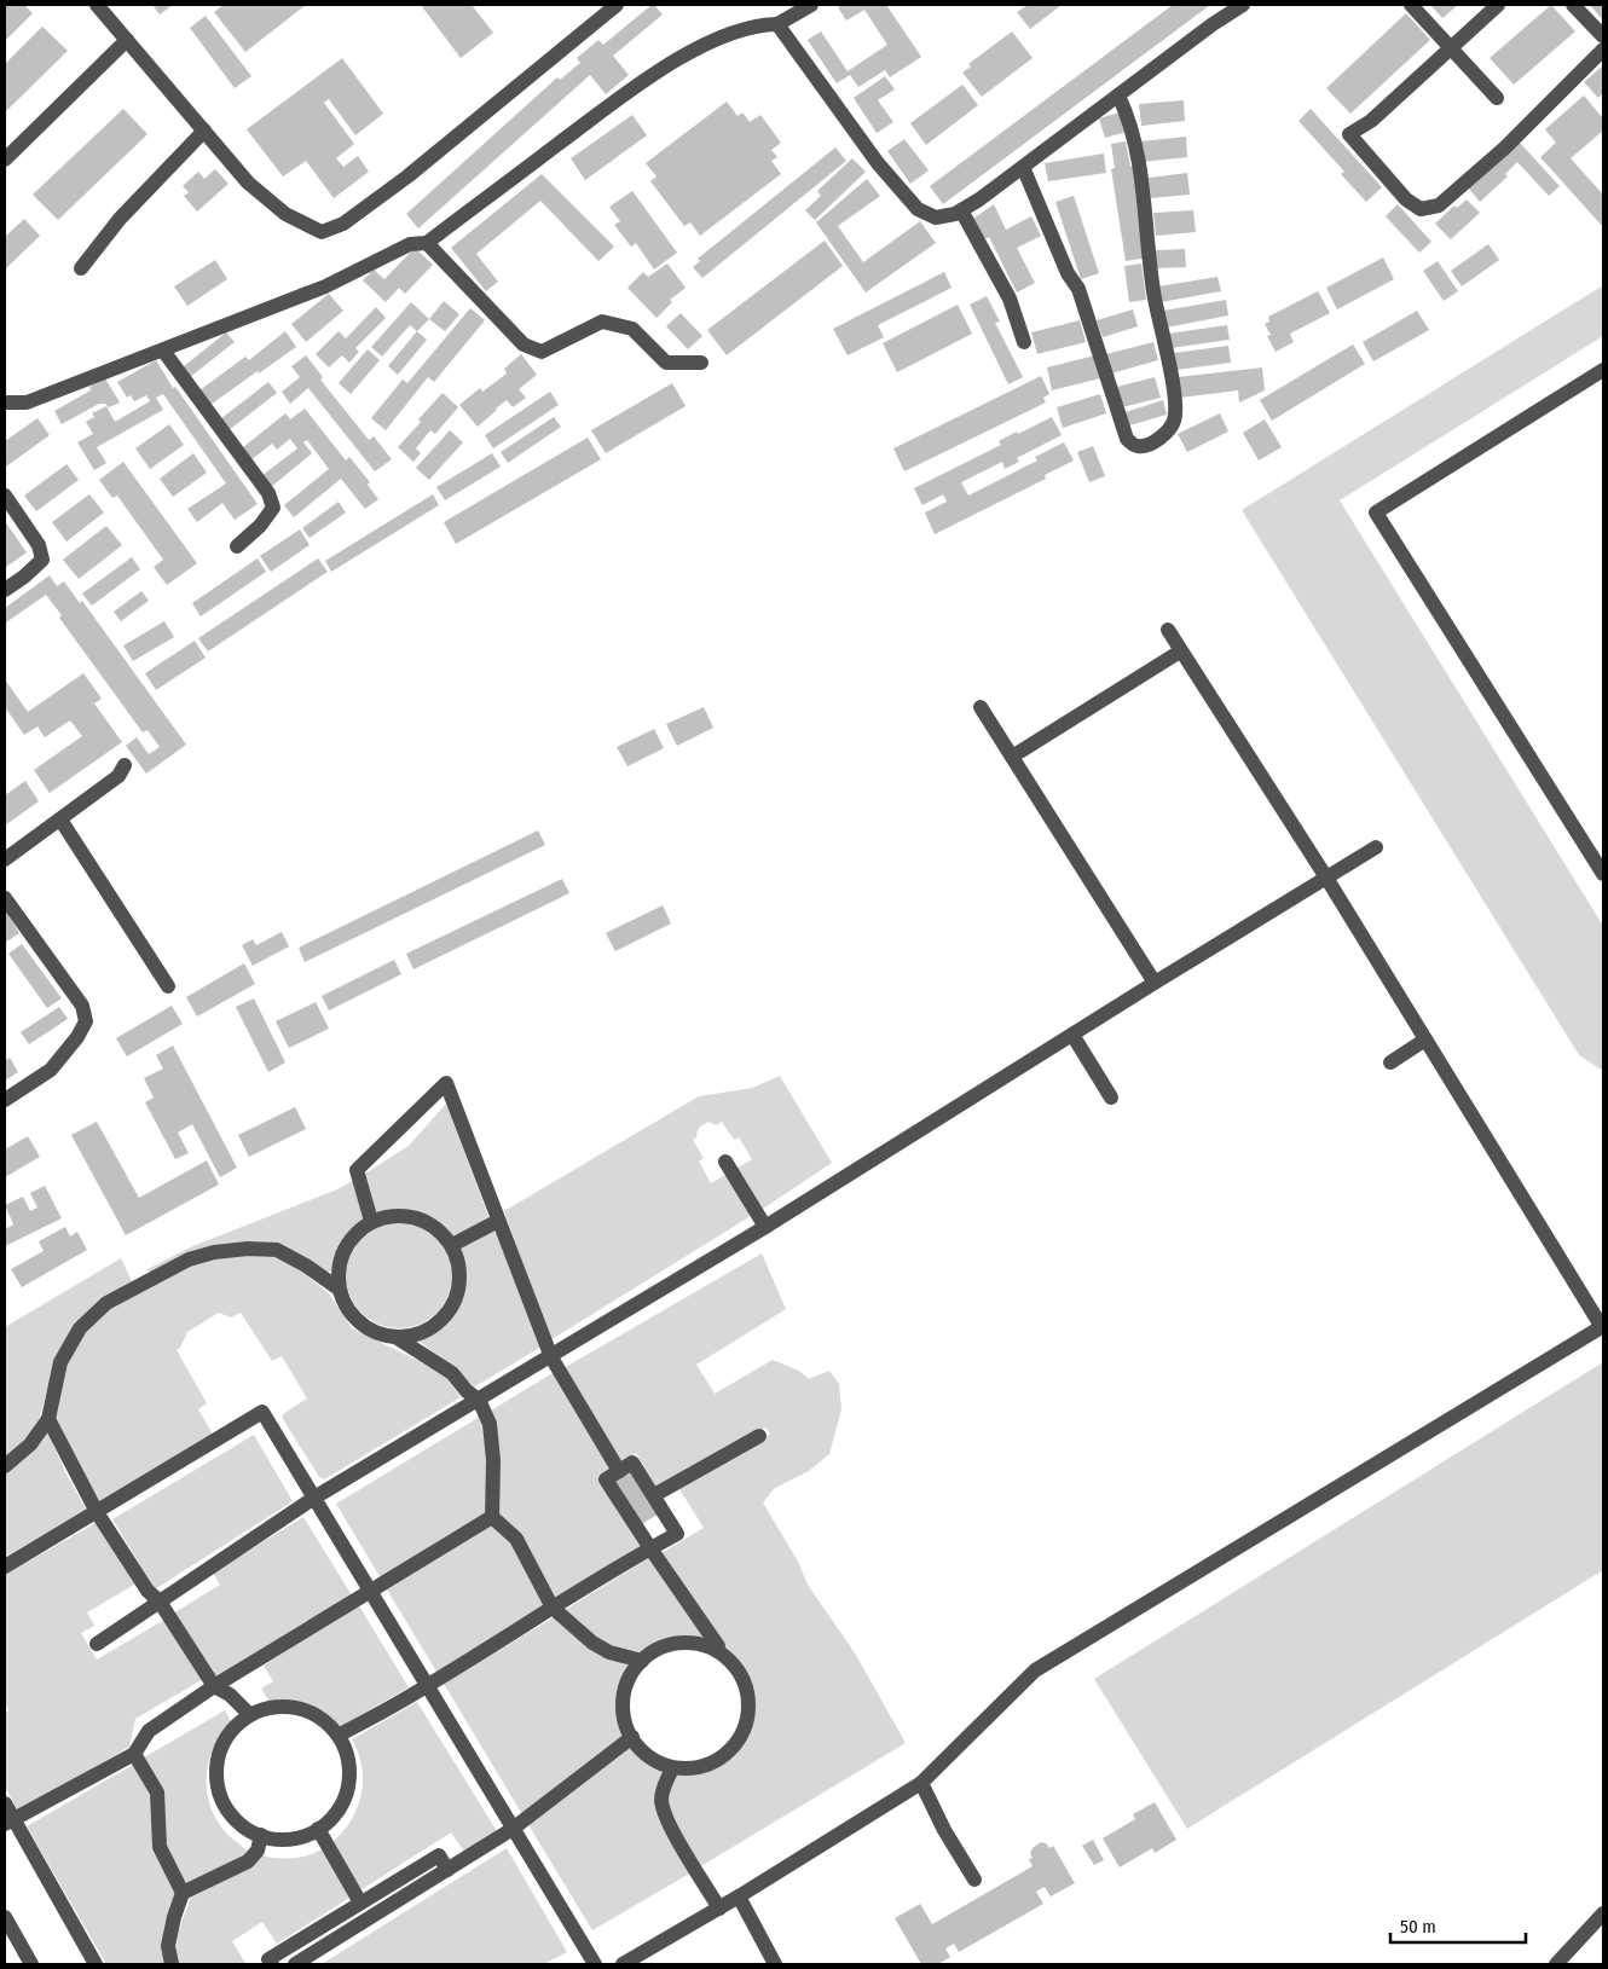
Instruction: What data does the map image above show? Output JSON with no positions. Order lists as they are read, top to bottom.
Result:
{
  "scale_bar": "50 m"
}
